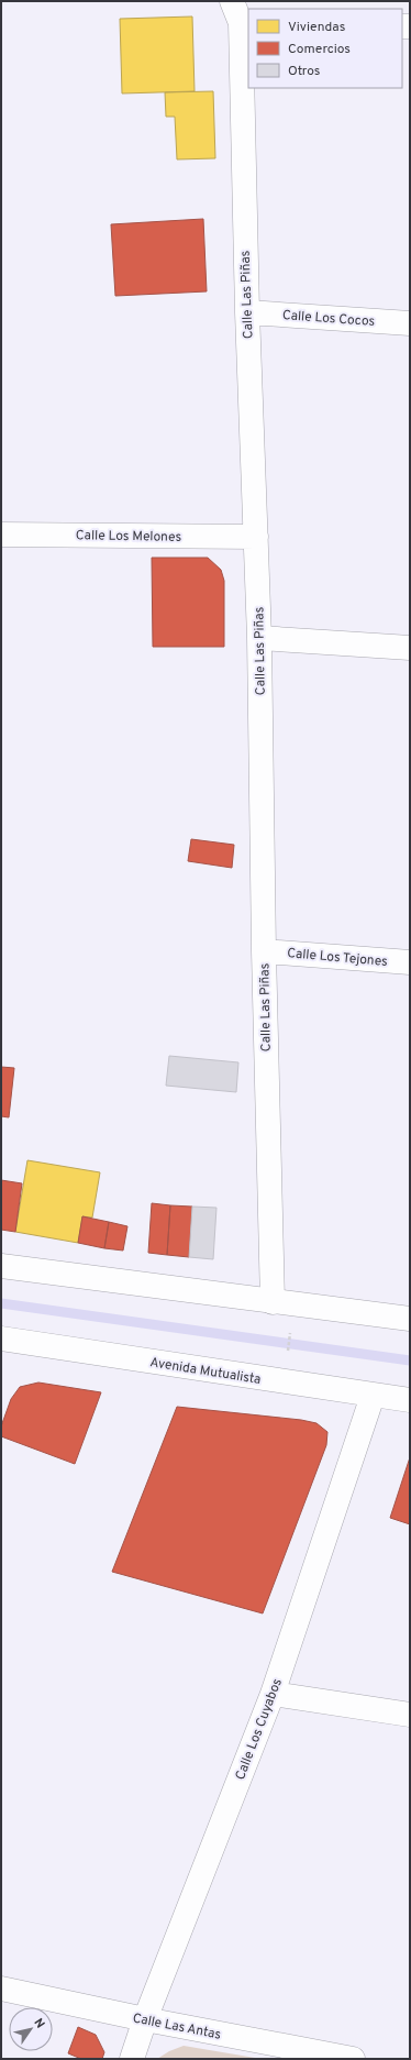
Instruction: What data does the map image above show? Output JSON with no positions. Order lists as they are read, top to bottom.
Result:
{
  "streets": {
    "street": [
      "Calle Las Piñas",
      "Calle Los Cocos",
      "Calle Los Melones",
      "Calle Los Tejones",
      "Avenida Mutualista",
      "Calle Los Cuyabos",
      "Calle Las Antas"
    ]
  },
  "crossings": [
    ["Calle Las Piñas", "Calle Los Cocos"],
    ["Calle Las Piñas", "Calle Los Melones"],
    ["Calle Las Piñas", "Calle Los Tejones"],
    ["Avenida Mutualista", "Calle Los Cuyabos"],
    ["Calle Los Cuyabos", "Calle Las Antas"]
  ],
  "legend": ["Viviendas", "Comercios", "Otros"],
  "north": "top right"
}
